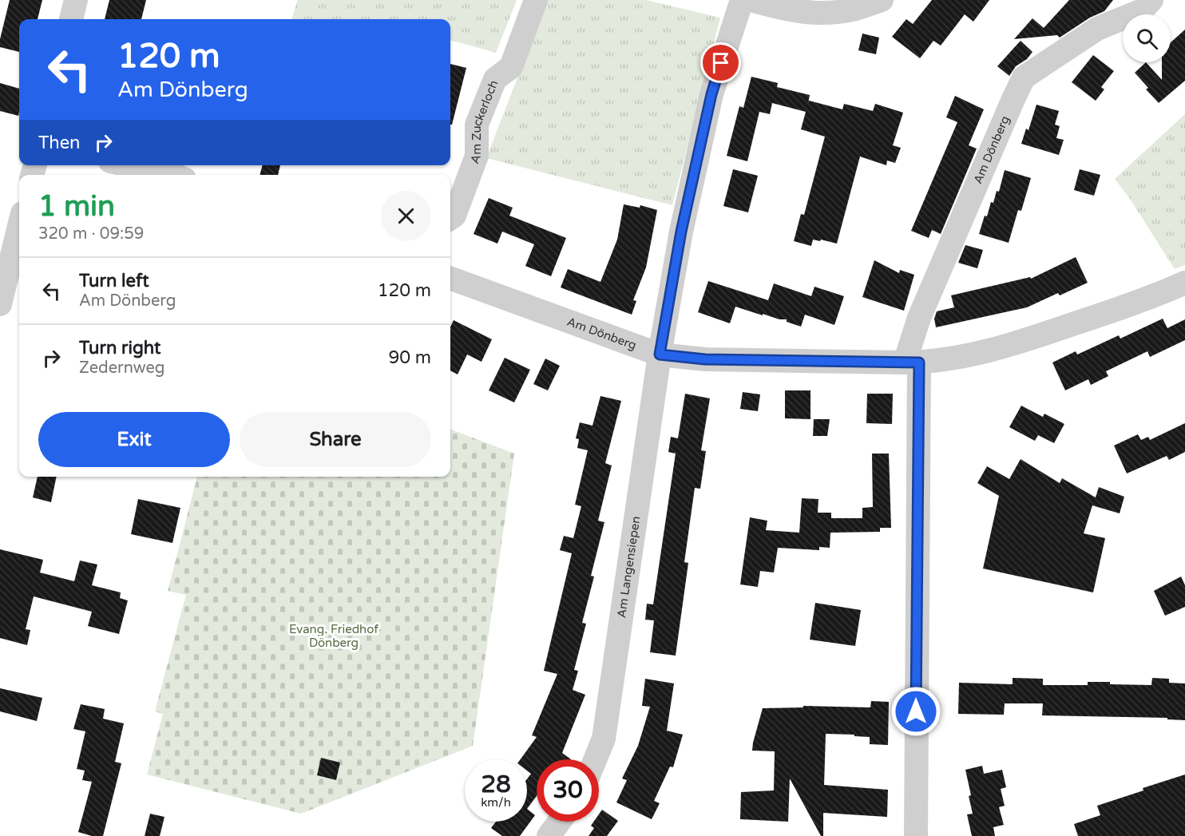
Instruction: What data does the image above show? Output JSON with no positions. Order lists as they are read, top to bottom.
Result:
{
  "streets": {
    "street": ["Am Zuckerloch", "Am Dönberg", "Am Langensiepen"]
  },
  "crossings": [
    ["Am Dönberg", "Am Langensiepen"]
  ],
  "parks": ["Evang. Friedhof Dönberg"],
  "page": {
    "turn": ["120 m", "Am Dönberg"],
    "then": "Then",
    "heading": ["1 min", "320 m · 09:59"],
    "list": [
      {
        "name": "Turn left",
        "note": "Am Dönberg",
        "value": "120 m"
      },
      {
        "name": "Turn right",
        "note": "Zedernweg",
        "value": "90 m"
      }
    ],
    "buttons": ["Exit", "Share"],
    "speed": "28 km/h",
    "limit": "30"
  }
}
